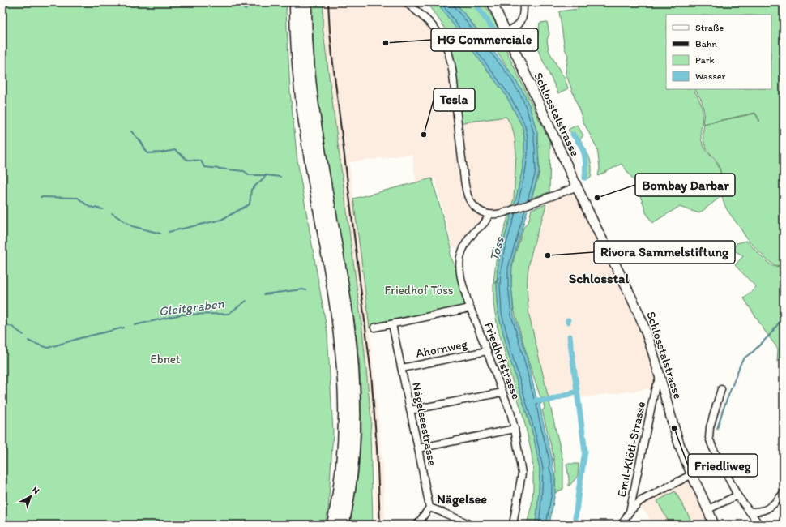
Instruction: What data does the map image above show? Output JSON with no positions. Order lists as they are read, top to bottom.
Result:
{
  "streets": {
    "main road": ["Schlosstalstrasse"],
    "street": [
      "Ahornweg",
      "Friedhofstrasse",
      "Nägelseestrasse",
      "Emil-Klöti-Strasse"
    ]
  },
  "crossings": [
    ["Schlosstalstrasse", "Emil-Klöti-Strasse"],
    ["Ahornweg", "Friedhofstrasse"],
    ["Ahornweg", "Nägelseestrasse"]
  ],
  "districts": ["Schlosstal", "Nägelsee"],
  "water": ["Töss", "Gleitgraben"],
  "parks": ["Friedhof Töss", "Ebnet"],
  "places": [
    "HG Commerciale",
    "Tesla",
    "Bombay Darbar",
    "Rivora Sammelstiftung",
    "Friedliweg"
  ],
  "legend": [
    "Straße",
    "Bahn",
    "Park",
    "Wasser"
  ],
  "north": "top right"
}
